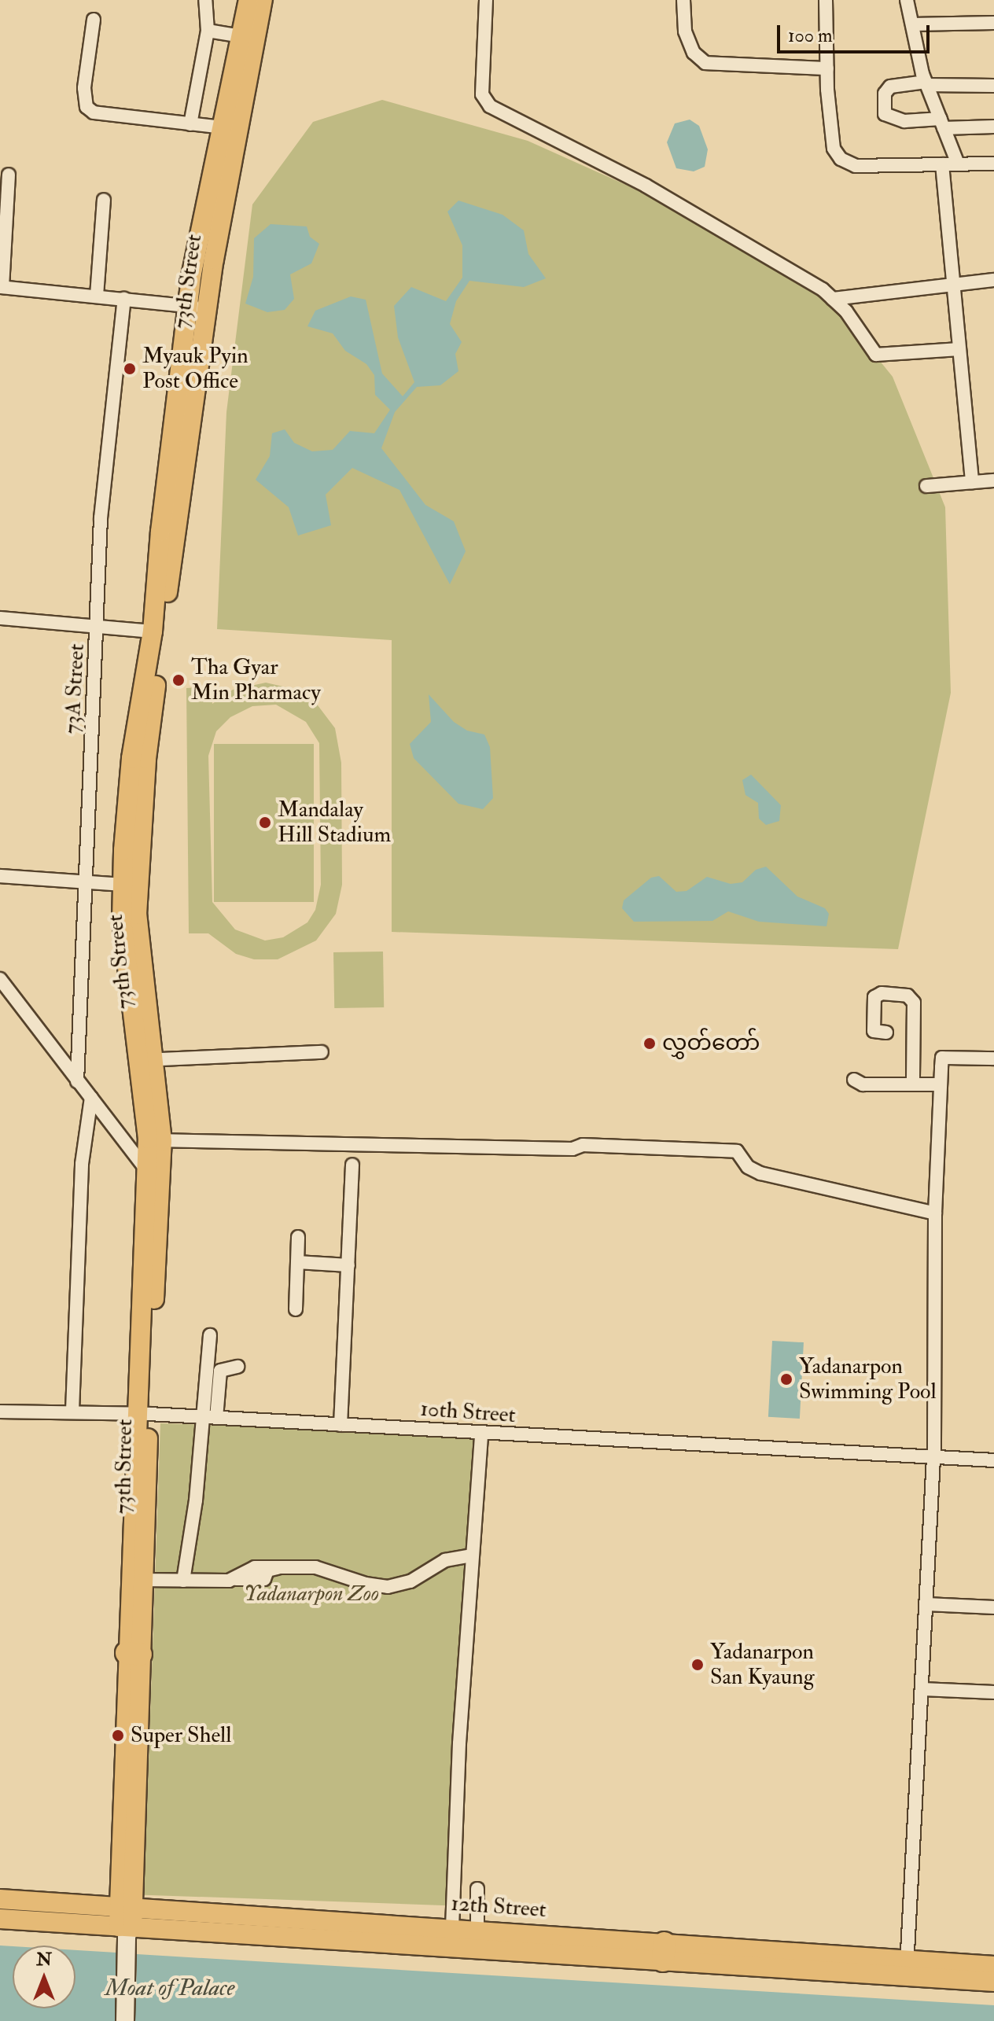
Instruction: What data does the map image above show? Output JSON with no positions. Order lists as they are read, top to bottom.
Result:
{
  "streets": {
    "main road": ["73th Street", "12th Street"],
    "street": ["73A Street", "10th Street"]
  },
  "crossings": [
    ["73th Street", "10th Street"],
    ["73th Street", "12th Street"]
  ],
  "water": ["Moat of Palace"],
  "parks": ["Yadanarpon Zoo"],
  "places": [
    "Myauk Pyin Post Office",
    "Tha Gyar Min Pharmacy",
    "Mandalay Hill Stadium",
    "လွှတ်တော်",
    "Yadanarpon Swimming Pool",
    "Yadanarpon San Kyaung",
    "Super Shell"
  ],
  "scale_bar": "100 m",
  "north": "top"
}
